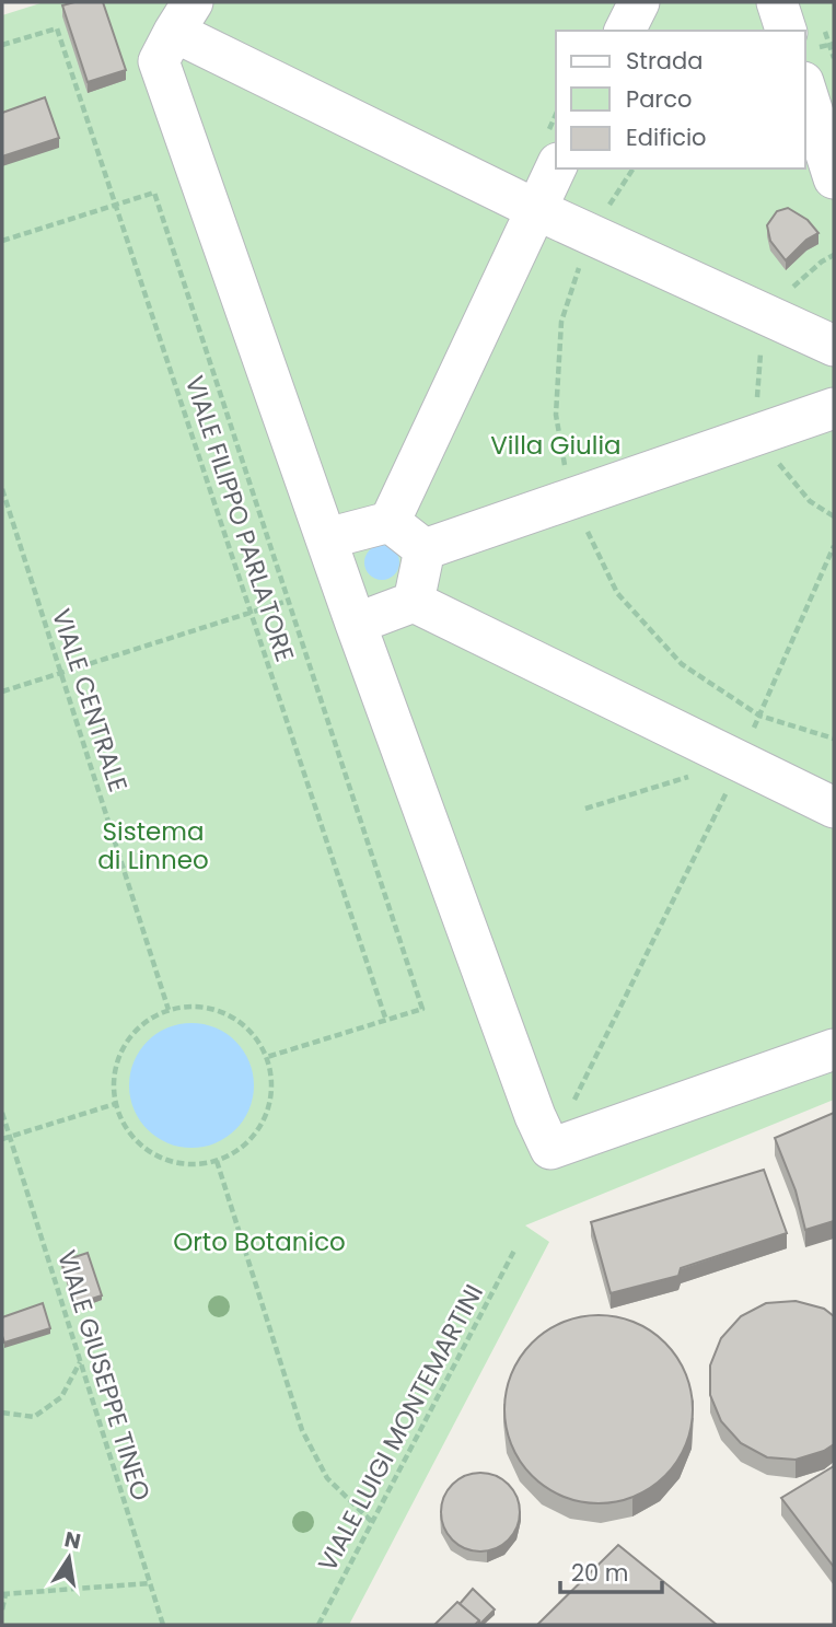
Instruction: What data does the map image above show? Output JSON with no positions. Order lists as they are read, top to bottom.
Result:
{
  "streets": {
    "path": [
      "VIALE FILIPPO PARLATORE",
      "VIALE CENTRALE",
      "VIALE GIUSEPPE TINEO",
      "VIALE LUIGI MONTEMARTINI"
    ]
  },
  "parks": ["Villa Giulia", "Sistema di Linneo", "Orto Botanico"],
  "legend": ["Strada", "Parco", "Edificio"],
  "scale_bar": "20 m",
  "north": "top"
}
